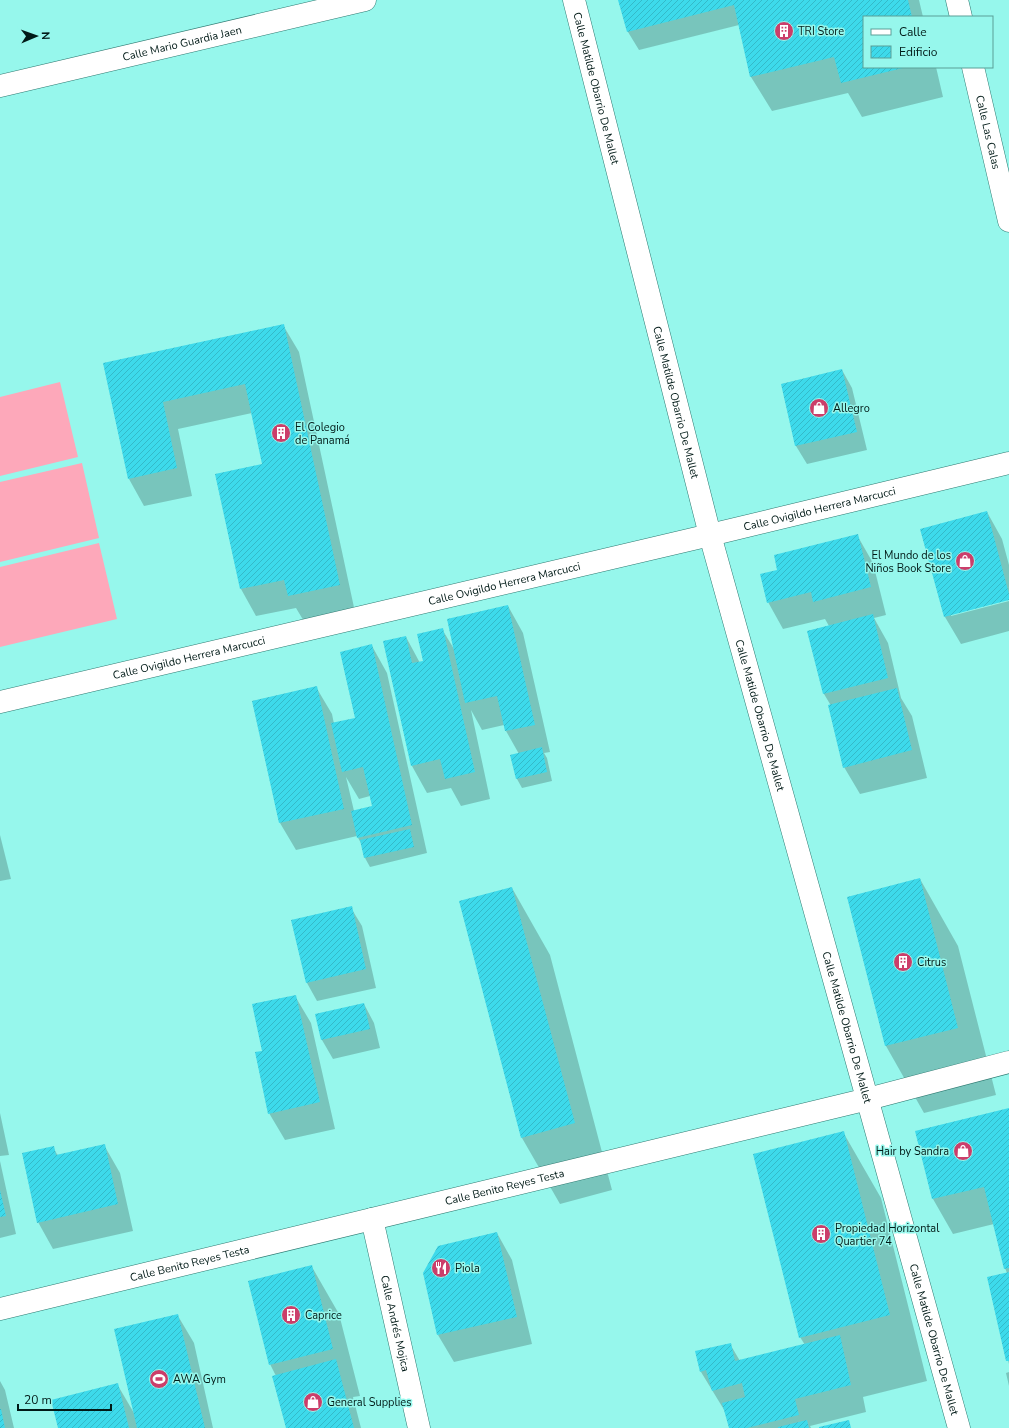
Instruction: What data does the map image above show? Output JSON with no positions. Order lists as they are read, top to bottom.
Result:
{
  "streets": {
    "street": [
      "Calle Mario Guardia Jaen",
      "Calle Matilde Obarrio De Mallet",
      "Calle Las Calas",
      "Calle Ovigildo Herrera Marcucci",
      "Calle Benito Reyes Testa",
      "Calle Andrés Mojica"
    ]
  },
  "crossings": [
    ["Calle Matilde Obarrio De Mallet", "Calle Ovigildo Herrera Marcucci"],
    ["Calle Matilde Obarrio De Mallet", "Calle Benito Reyes Testa"],
    ["Calle Benito Reyes Testa", "Calle Andrés Mojica"]
  ],
  "places": {
    "building": [
      "TRI Store",
      "El Colegio de Panamá",
      "Citrus",
      "Propiedad Horizontal Quartier 74",
      "Caprice"
    ],
    "shop": [
      "Allegro",
      "El Mundo de los Niños Book Store",
      "Hair by Sandra",
      "General Supplies"
    ],
    "restaurant": ["Piola"],
    "sports": ["AWA Gym"]
  },
  "legend": ["Calle", "Edificio"],
  "scale_bar": "20 m",
  "north": "right"
}
